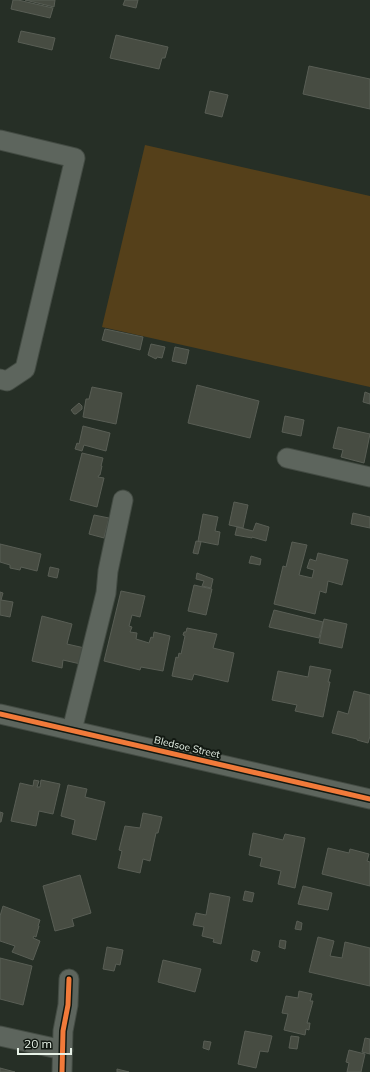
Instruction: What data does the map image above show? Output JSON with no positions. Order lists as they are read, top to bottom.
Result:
{
  "streets": {
    "street": ["Bledsoe Street"]
  },
  "scale_bar": "20 m"
}
